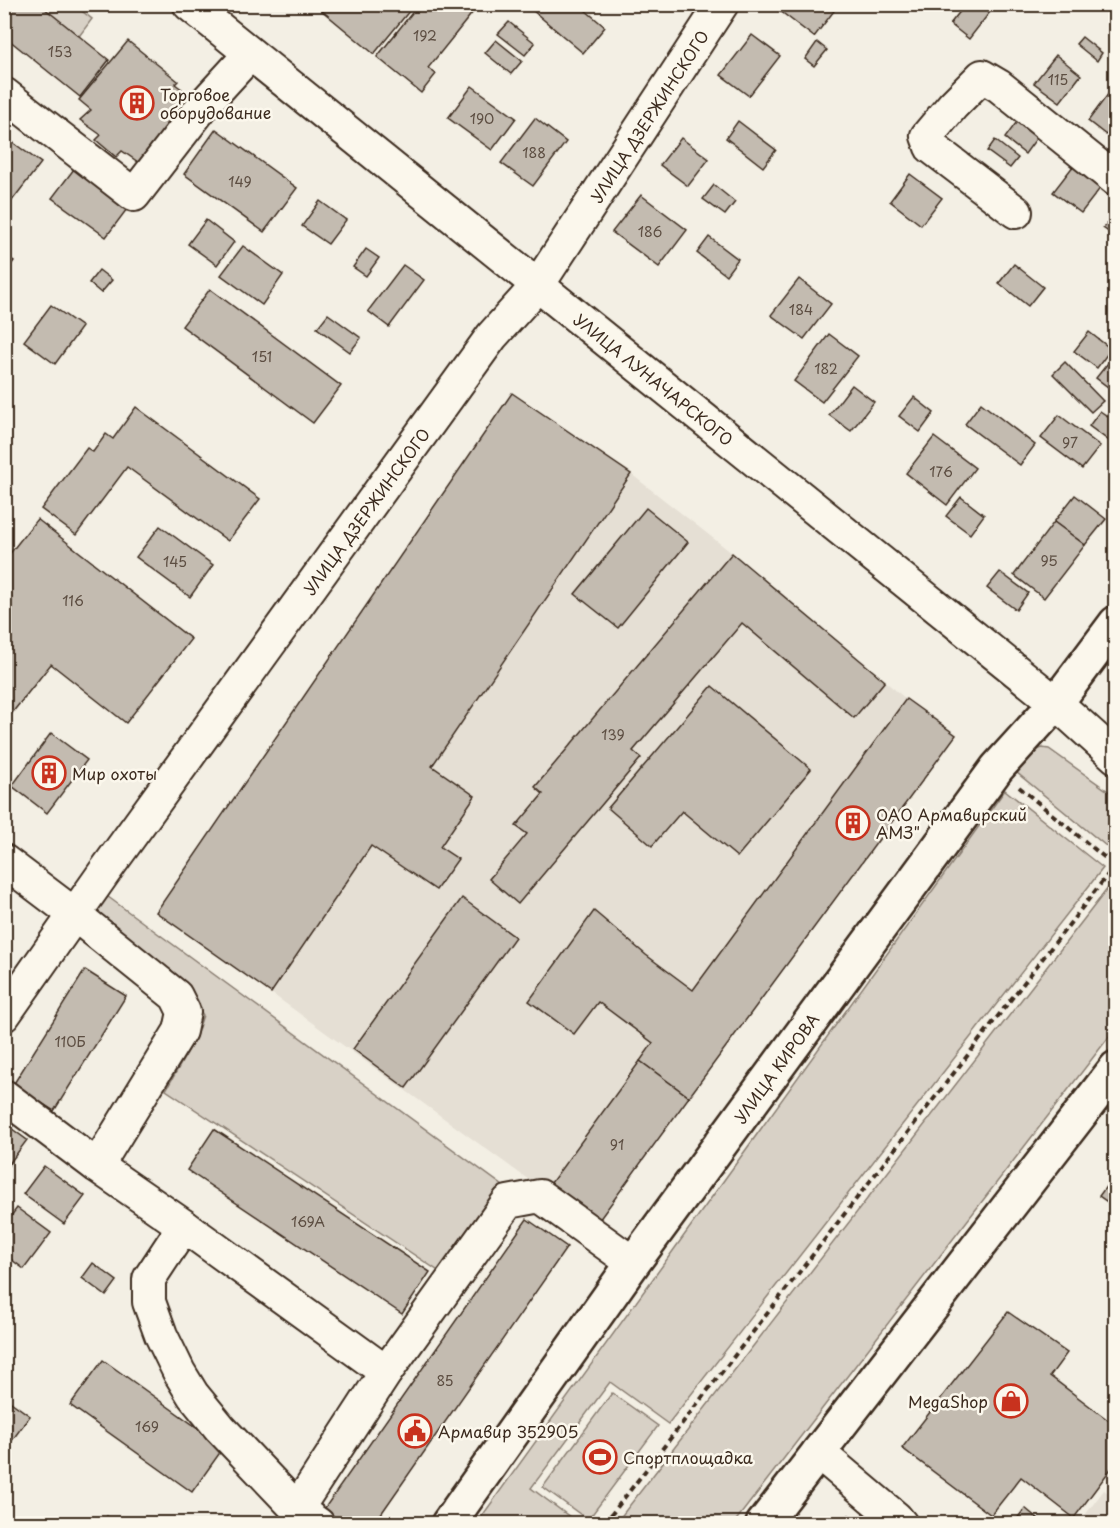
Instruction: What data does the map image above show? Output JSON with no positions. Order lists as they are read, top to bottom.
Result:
{
  "streets": {
    "main road": ["УЛИЦА КИРОВА"],
    "street": ["УЛИЦА ДЗЕРЖИНСКОГО", "УЛИЦА ЛУНАЧАРСКОГО"]
  },
  "crossings": [
    ["УЛИЦА ДЗЕРЖИНСКОГО", "УЛИЦА ЛУНАЧАРСКОГО"],
    ["УЛИЦА ЛУНАЧАРСКОГО", "УЛИЦА КИРОВА"]
  ],
  "places": {
    "building": ["Торговое оборудование", "Мир охоты", "ОАО Армавирский АМЗ\""],
    "shop": ["MegaShop"],
    "public building": ["Армавир 352905"],
    "sports": ["Спортплощадка"]
  },
  "house_numbers": [
    "192",
    "153",
    "115",
    "190",
    "188",
    "149",
    "186",
    "184",
    "151",
    "182",
    "97",
    "176",
    "95",
    "145",
    "116",
    "139",
    "110Б",
    "91",
    "169А",
    "85",
    "169"
  ]
}
